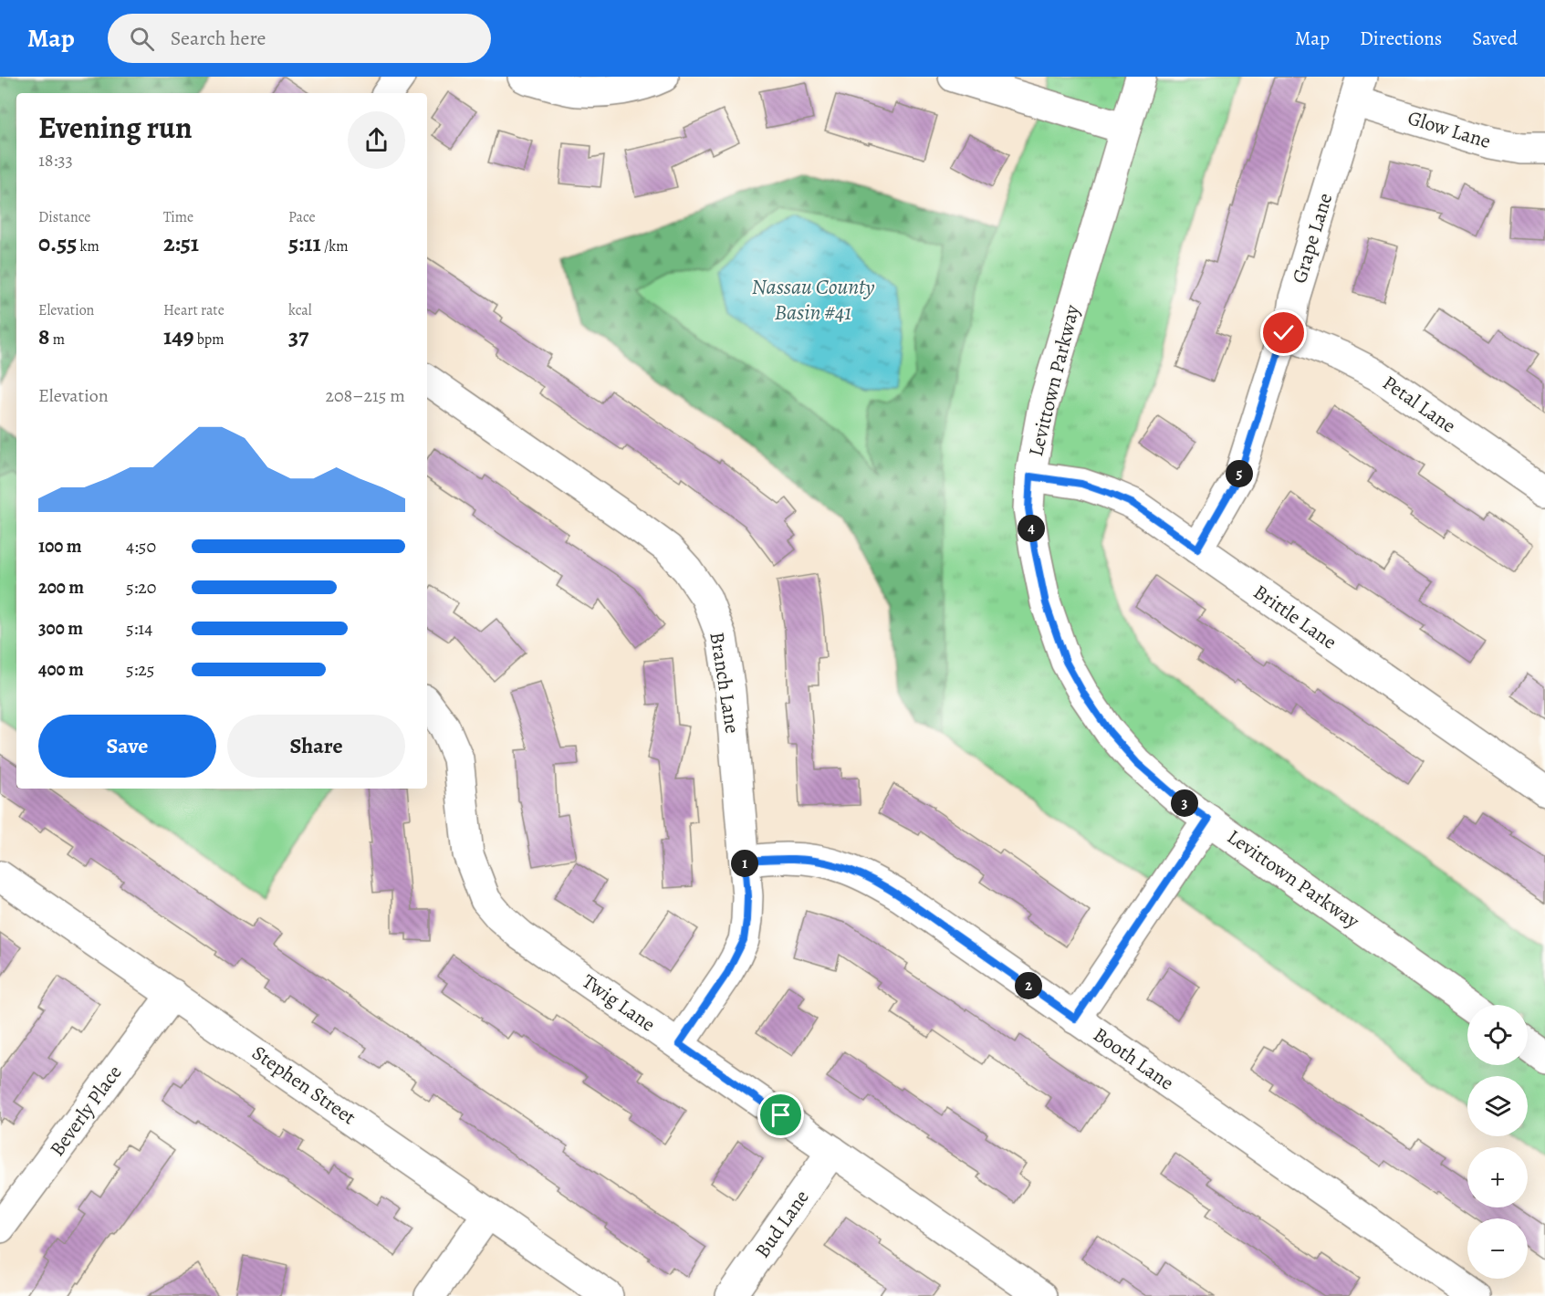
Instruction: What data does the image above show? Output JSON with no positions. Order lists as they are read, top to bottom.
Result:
{
  "streets": {
    "street": [
      "Glow Lane",
      "Grape Lane",
      "Levittown Parkway",
      "Petal Lane",
      "Brittle Lane",
      "Branch Lane",
      "Twig Lane",
      "Booth Lane",
      "Stephen Street",
      "Beverly Place",
      "Bud Lane"
    ]
  },
  "crossings": [
    ["Glow Lane", "Grape Lane"],
    ["Grape Lane", "Petal Lane"],
    ["Grape Lane", "Brittle Lane"],
    ["Levittown Parkway", "Brittle Lane"],
    ["Branch Lane", "Twig Lane"],
    ["Branch Lane", "Booth Lane"],
    ["Twig Lane", "Bud Lane"],
    ["Stephen Street", "Beverly Place"]
  ],
  "water": ["Nassau County Basin #41"],
  "page": {
    "header": "Map",
    "search": "Search here",
    "nav": ["Map", "Directions", "Saved"],
    "heading": ["Evening run", "18:33"],
    "stats": [
      ["Distance", "0.55 km"],
      ["Time", "2:51"],
      ["Pace", "5:11 /km"],
      ["Elevation", "8 m"],
      ["Heart rate", "149 bpm"],
      ["kcal", "37"]
    ],
    "chart": ["Elevation", "208–215 m"],
    "pins": [
      "5",
      "4",
      "3",
      "1",
      "2"
    ],
    "list": [
      {
        "name": "100 m",
        "note": "4:50"
      },
      {
        "name": "200 m",
        "note": "5:20"
      },
      {
        "name": "300 m",
        "note": "5:14"
      },
      {
        "name": "400 m",
        "note": "5:25"
      }
    ],
    "buttons": ["Save", "Share"],
    "map_buttons": ["+", "−"]
  }
}
